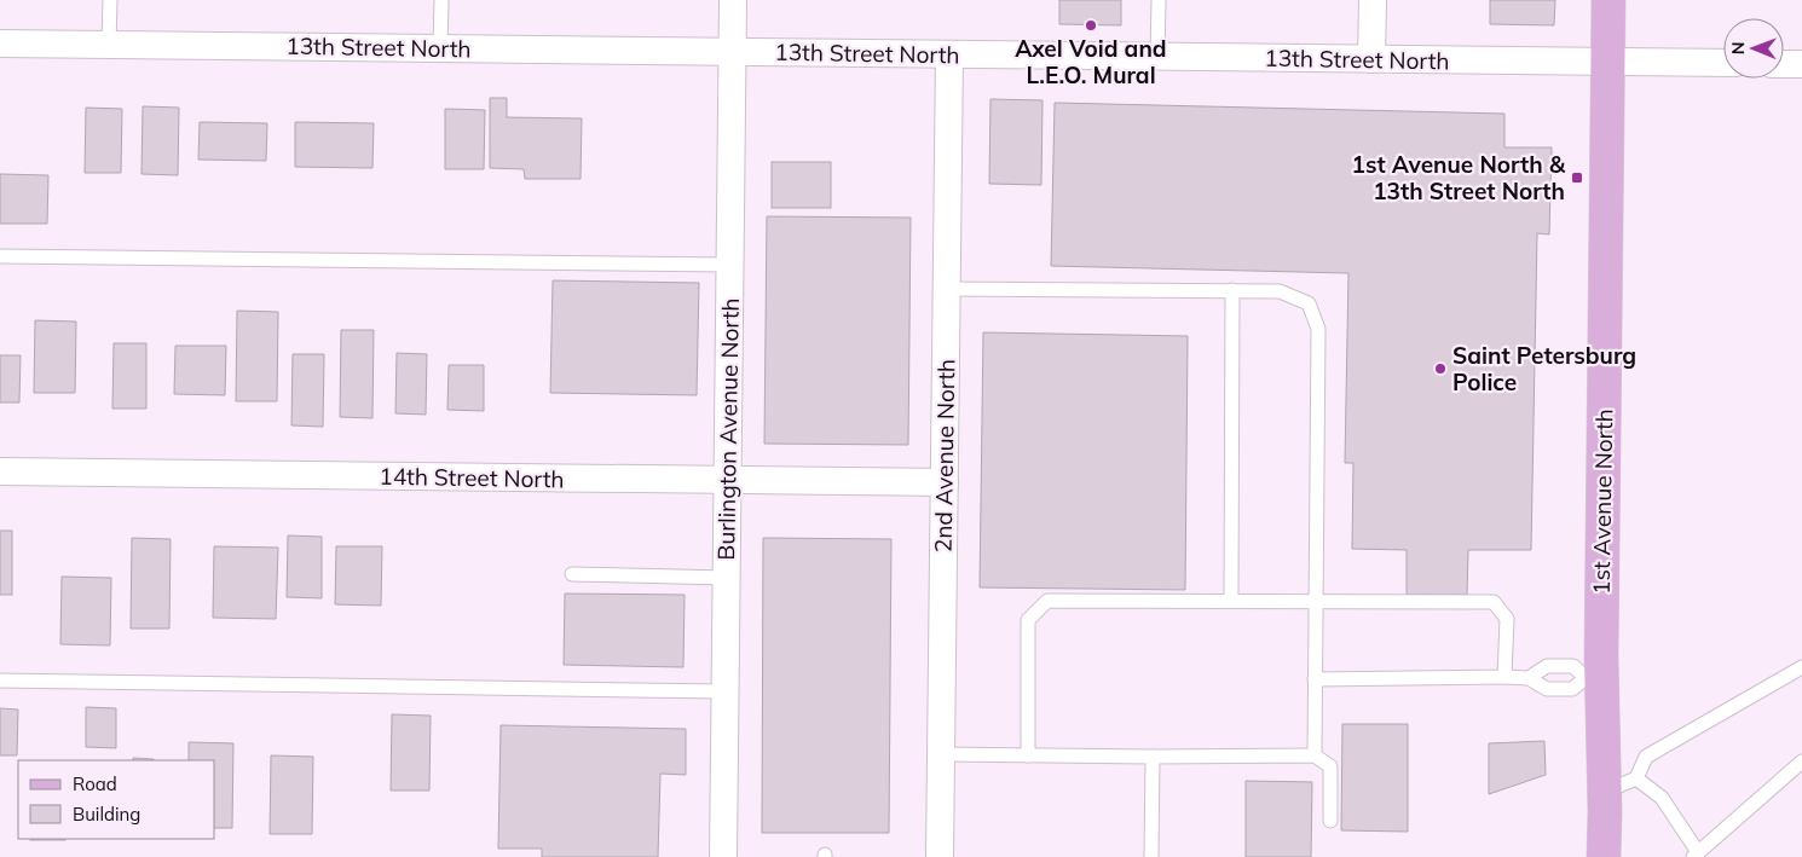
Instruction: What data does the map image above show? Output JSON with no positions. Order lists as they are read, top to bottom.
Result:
{
  "streets": {
    "main road": ["1st Avenue North"],
    "street": [
      "13th Street North",
      "Burlington Avenue North",
      "2nd Avenue North",
      "14th Street North"
    ]
  },
  "crossings": [
    ["13th Street North", "Burlington Avenue North"],
    ["13th Street North", "2nd Avenue North"],
    ["13th Street North", "1st Avenue North"],
    ["Burlington Avenue North", "14th Street North"],
    ["2nd Avenue North", "14th Street North"]
  ],
  "places": {
    "other": ["Axel Void and L.E.O. Mural", "Saint Petersburg Police"],
    "transit": ["1st Avenue North & 13th Street North"]
  },
  "legend": ["Road", "Building"],
  "north": "left"
}
